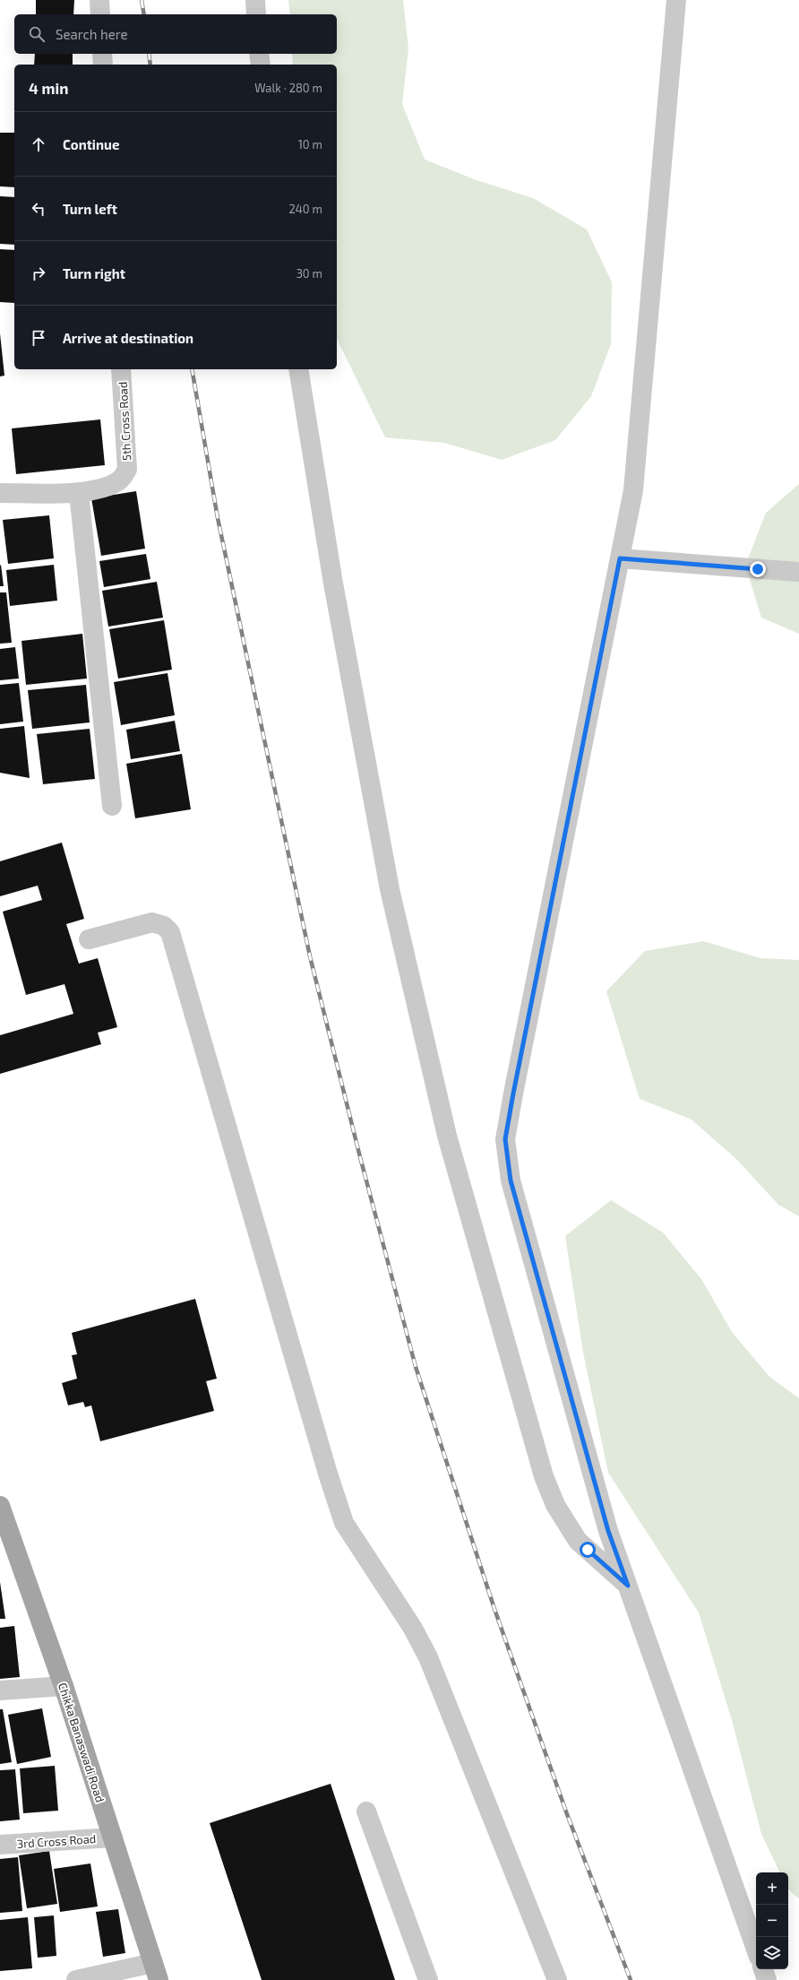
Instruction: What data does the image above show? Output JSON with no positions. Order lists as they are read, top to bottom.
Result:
{
  "streets": {
    "main road": ["Chikka Banaswadi Road"],
    "street": ["5th Cross Road", "3rd Cross Road"]
  },
  "crossings": [
    ["Chikka Banaswadi Road", "3rd Cross Road"]
  ],
  "page": {
    "search": "Search here",
    "heading": ["4 min", "Walk · 280 m"],
    "list": [
      ["Continue", "10 m"],
      ["Turn left", "240 m"],
      ["Turn right", "30 m"],
      "Arrive at destination"
    ],
    "map_buttons": ["+", "−"]
  }
}
